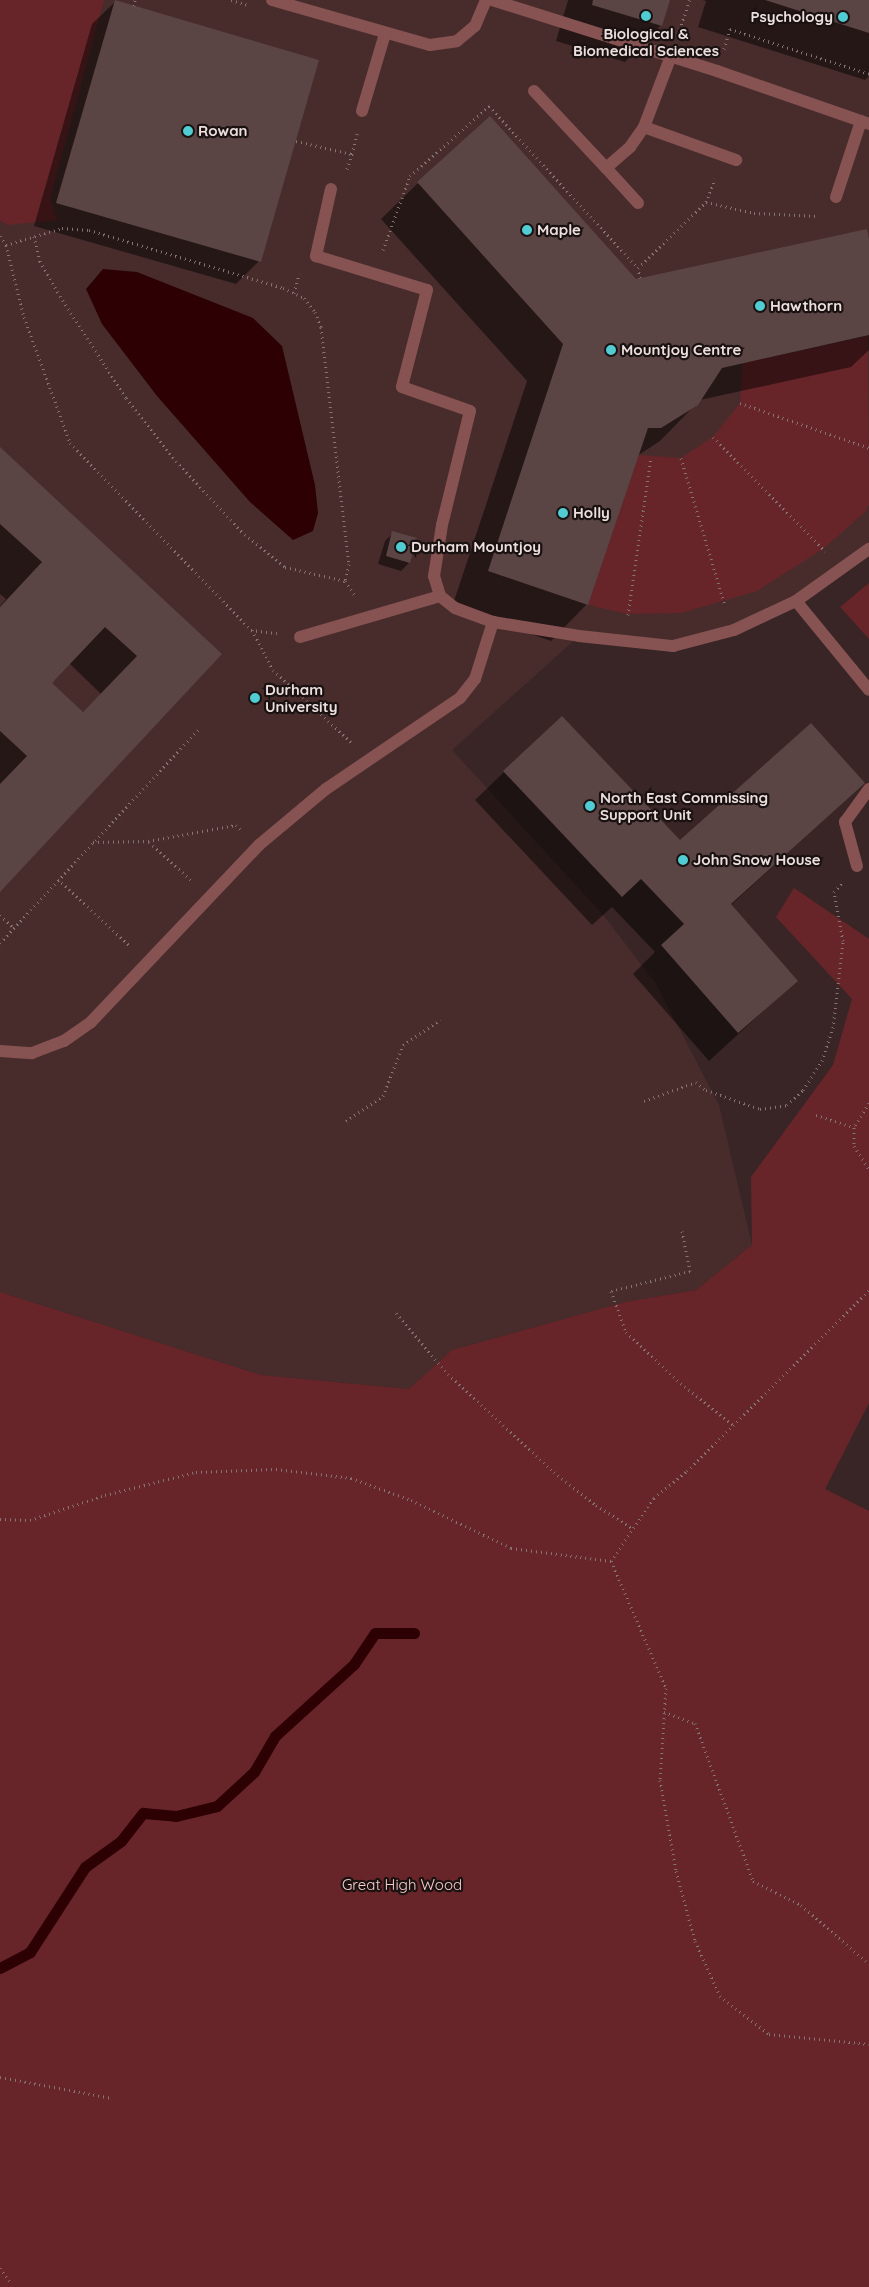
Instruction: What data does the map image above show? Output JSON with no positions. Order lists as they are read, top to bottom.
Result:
{
  "parks": ["Great High Wood"],
  "places": [
    "Biological & Biomedical Sciences",
    "Psychology",
    "Rowan",
    "Maple",
    "Hawthorn",
    "Mountjoy Centre",
    "Holly",
    "Durham Mountjoy",
    "Durham University",
    "North East Commissing Support Unit",
    "John Snow House"
  ]
}
